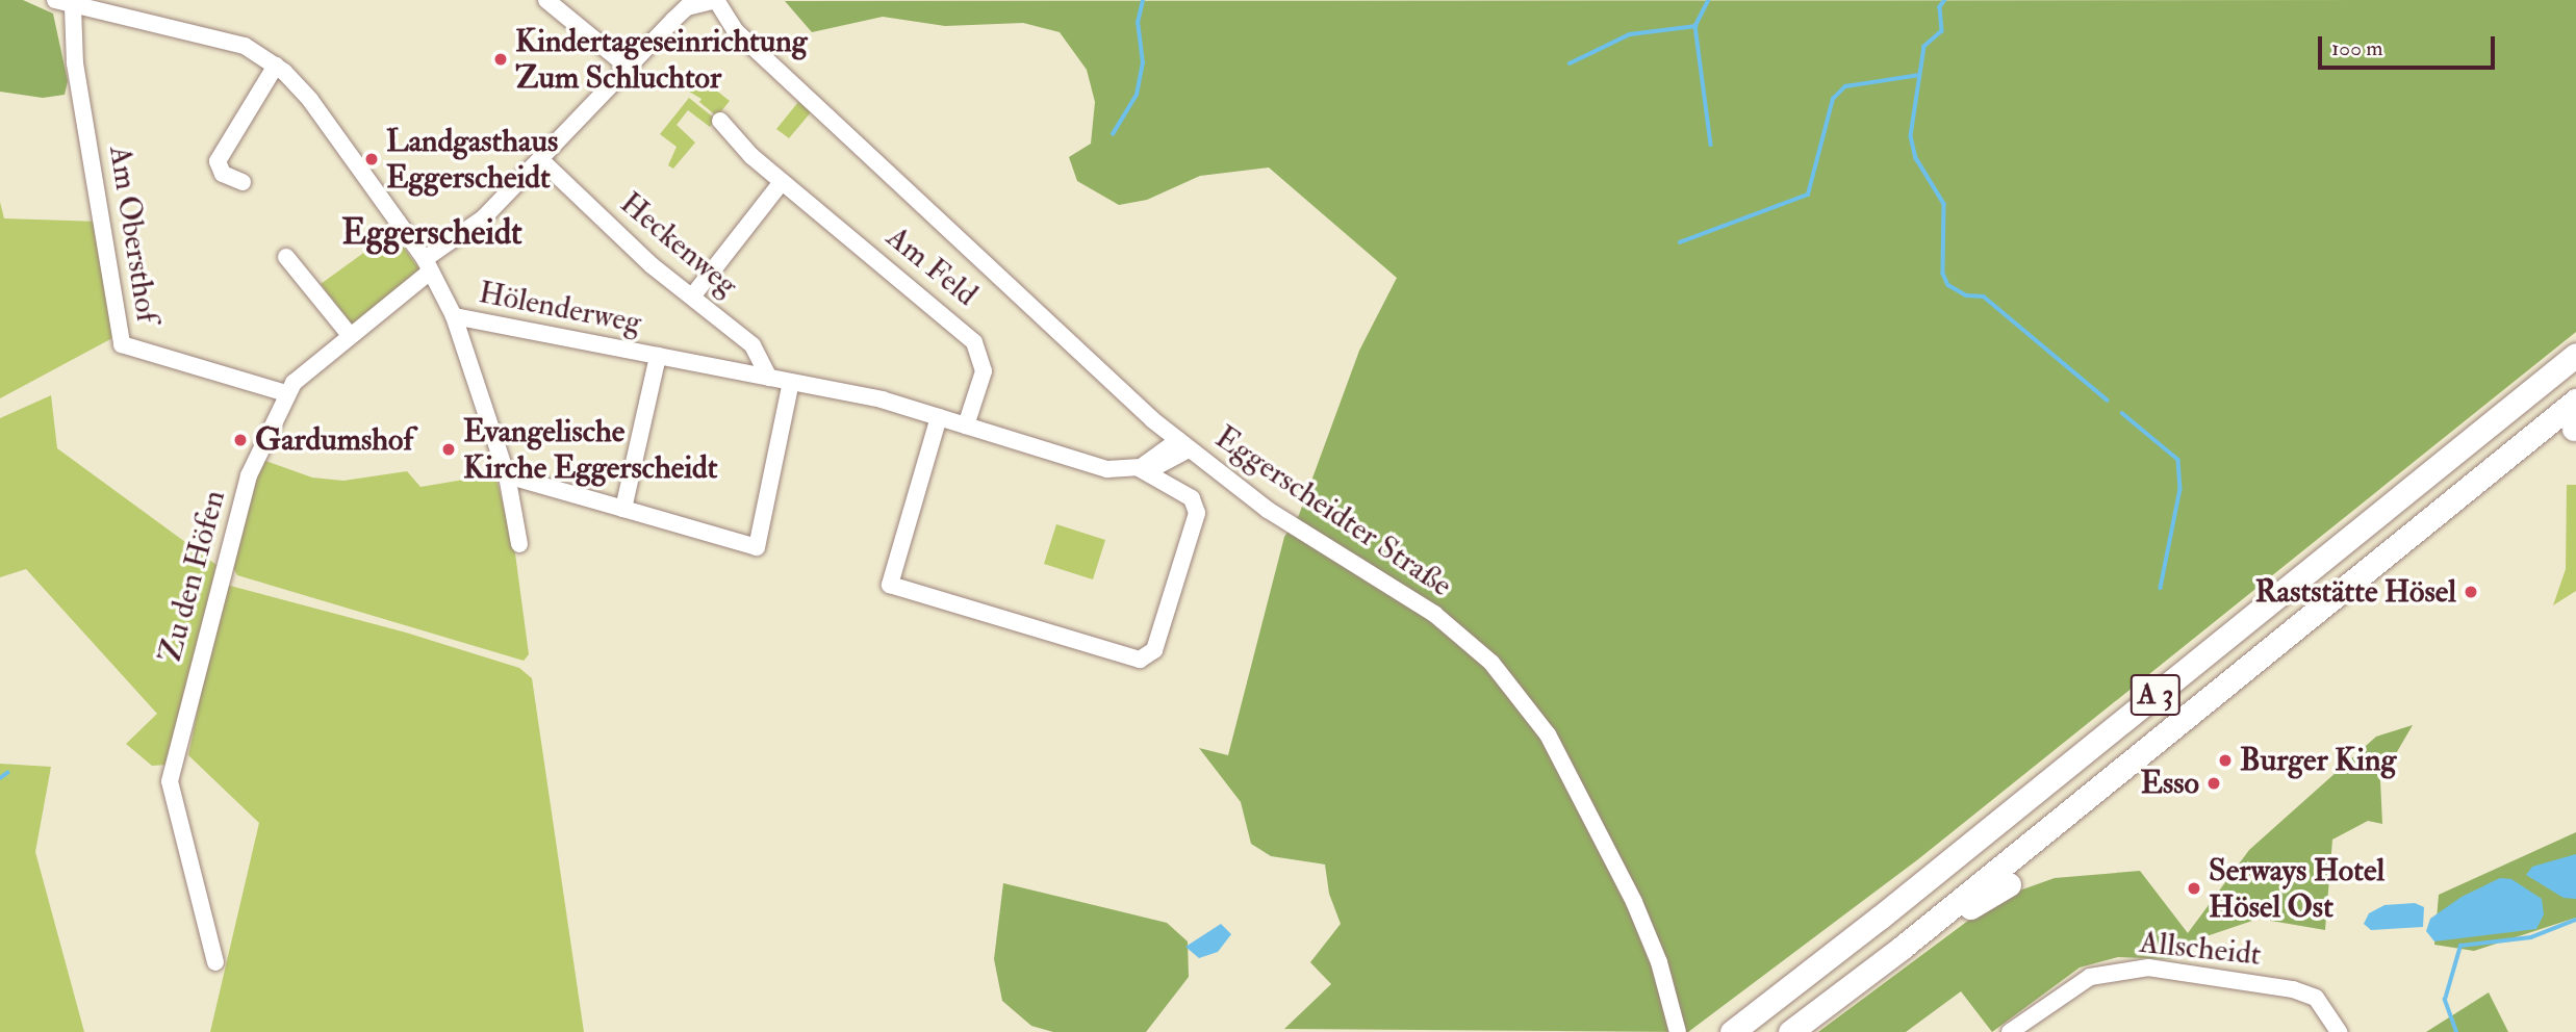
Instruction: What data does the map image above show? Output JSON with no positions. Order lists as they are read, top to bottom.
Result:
{
  "streets": {
    "highway": ["A 3"],
    "street": [
      "Am Obersthof",
      "Heckenweg",
      "Am Feld",
      "Hölenderweg",
      "Eggerscheidter Straße",
      "Zu den Höfen",
      "Allscheidt"
    ]
  },
  "crossings": [
    ["Am Obersthof", "Hölenderweg"],
    ["Am Obersthof", "Zu den Höfen"],
    ["Heckenweg", "Hölenderweg"],
    ["Heckenweg", "Zu den Höfen"],
    ["Am Feld", "Hölenderweg"],
    ["Hölenderweg", "Eggerscheidter Straße"],
    ["Hölenderweg", "Zu den Höfen"],
    ["Eggerscheidter Straße", "Zu den Höfen"]
  ],
  "districts": ["Eggerscheidt"],
  "places": [
    "Kindertageseinrichtung Zum Schluchtor",
    "Landgasthaus Eggerscheidt",
    "Gardumshof",
    "Evangelische Kirche Eggerscheidt",
    "Raststätte Hösel",
    "Burger King",
    "Esso",
    "Serways Hotel Hösel Ost"
  ],
  "scale_bar": "100 m"
}
